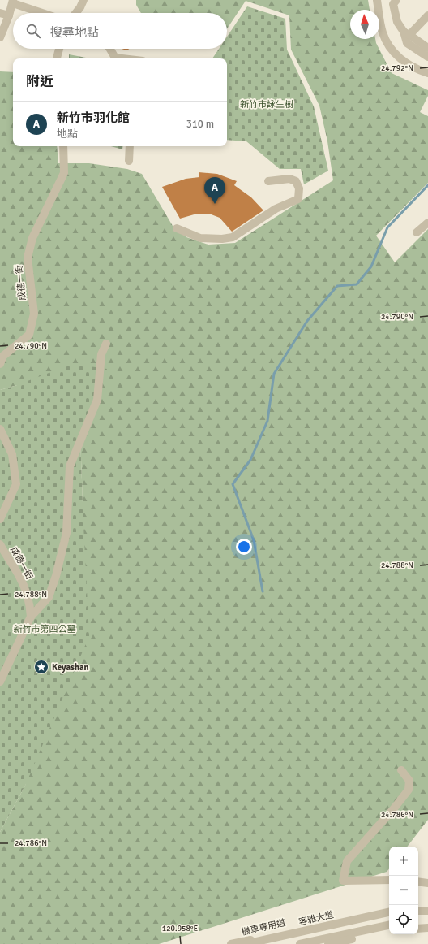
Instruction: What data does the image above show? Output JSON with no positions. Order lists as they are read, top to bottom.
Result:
{
  "streets": {
    "street": ["成德一街", "客雅大道", "機車專用道"]
  },
  "crossings": [
    ["客雅大道", "機車專用道"]
  ],
  "parks": ["新竹市詠生樹", "新竹市第四公墓"],
  "places": {
    "place": ["Keyashan"]
  },
  "north": "top",
  "page": {
    "search": "搜尋地點",
    "heading": "附近",
    "list": [
      {
        "mark": "A",
        "name": "新竹市羽化館",
        "note": "地點",
        "value": "310 m"
      }
    ],
    "pins": "A",
    "map_buttons": ["+", "−"]
  },
  "coordinates": [
    "24.792°N",
    "24.790°N",
    "24.788°N",
    "24.786°N",
    "120.958°E"
  ]
}
